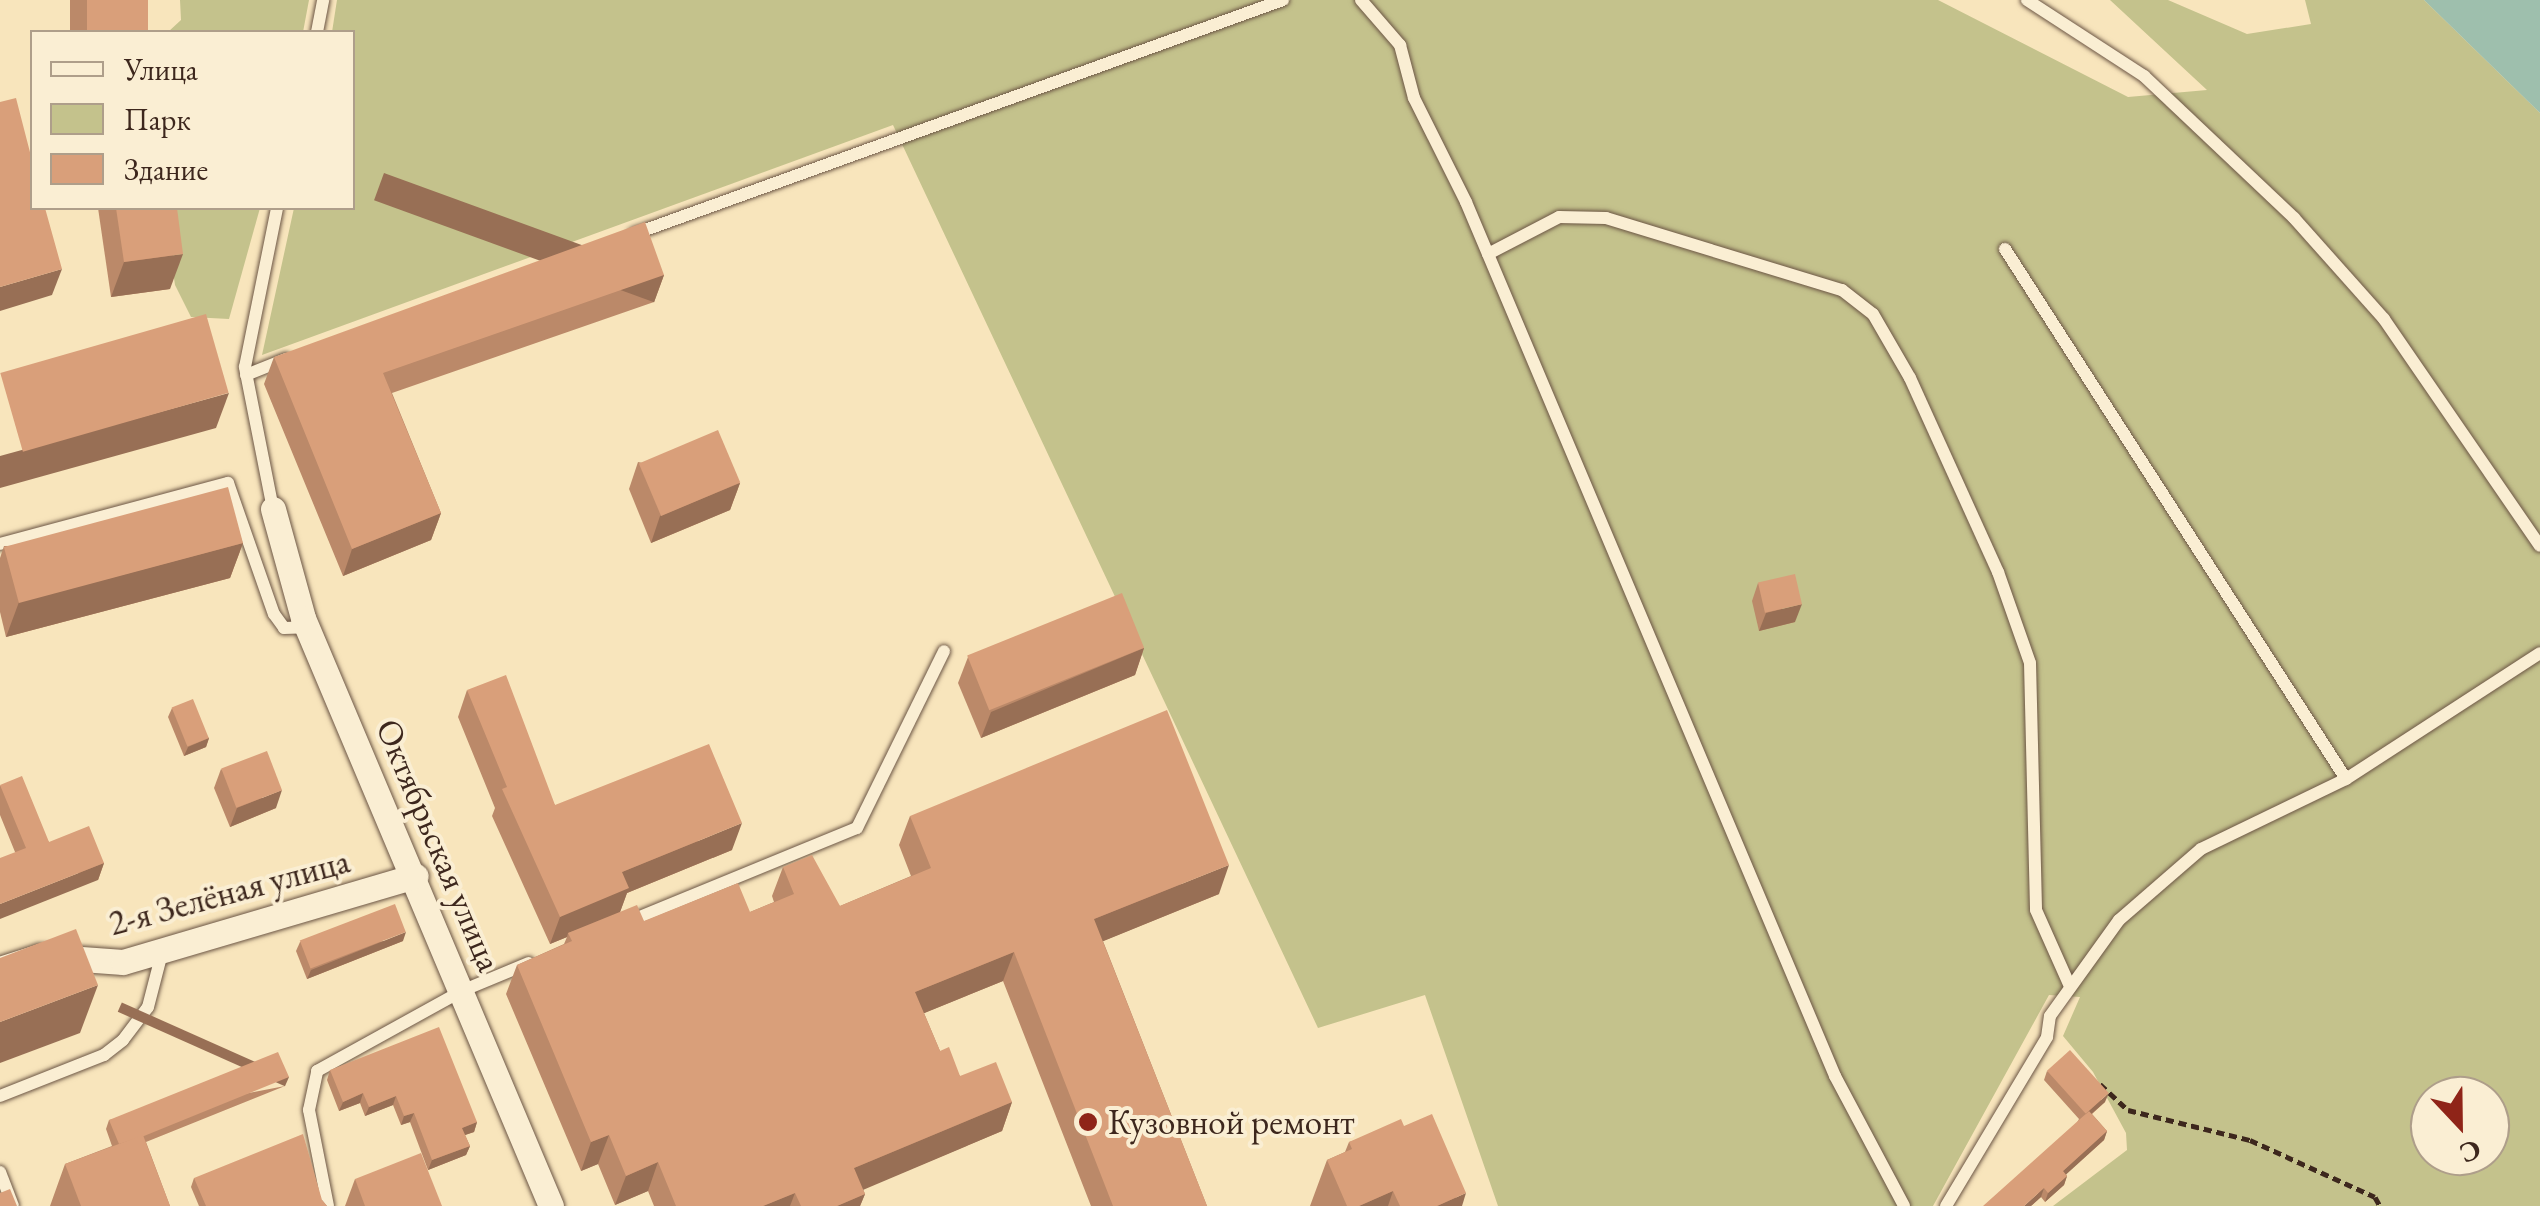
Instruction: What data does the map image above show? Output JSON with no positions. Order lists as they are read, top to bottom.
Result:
{
  "streets": {
    "street": ["Октябрьская улица", "2-я Зелёная улица"]
  },
  "crossings": [
    ["Октябрьская улица", "2-я Зелёная улица"]
  ],
  "places": ["Кузовной ремонт"],
  "legend": ["Улица", "Парк", "Здание"],
  "north": "bottom"
}
